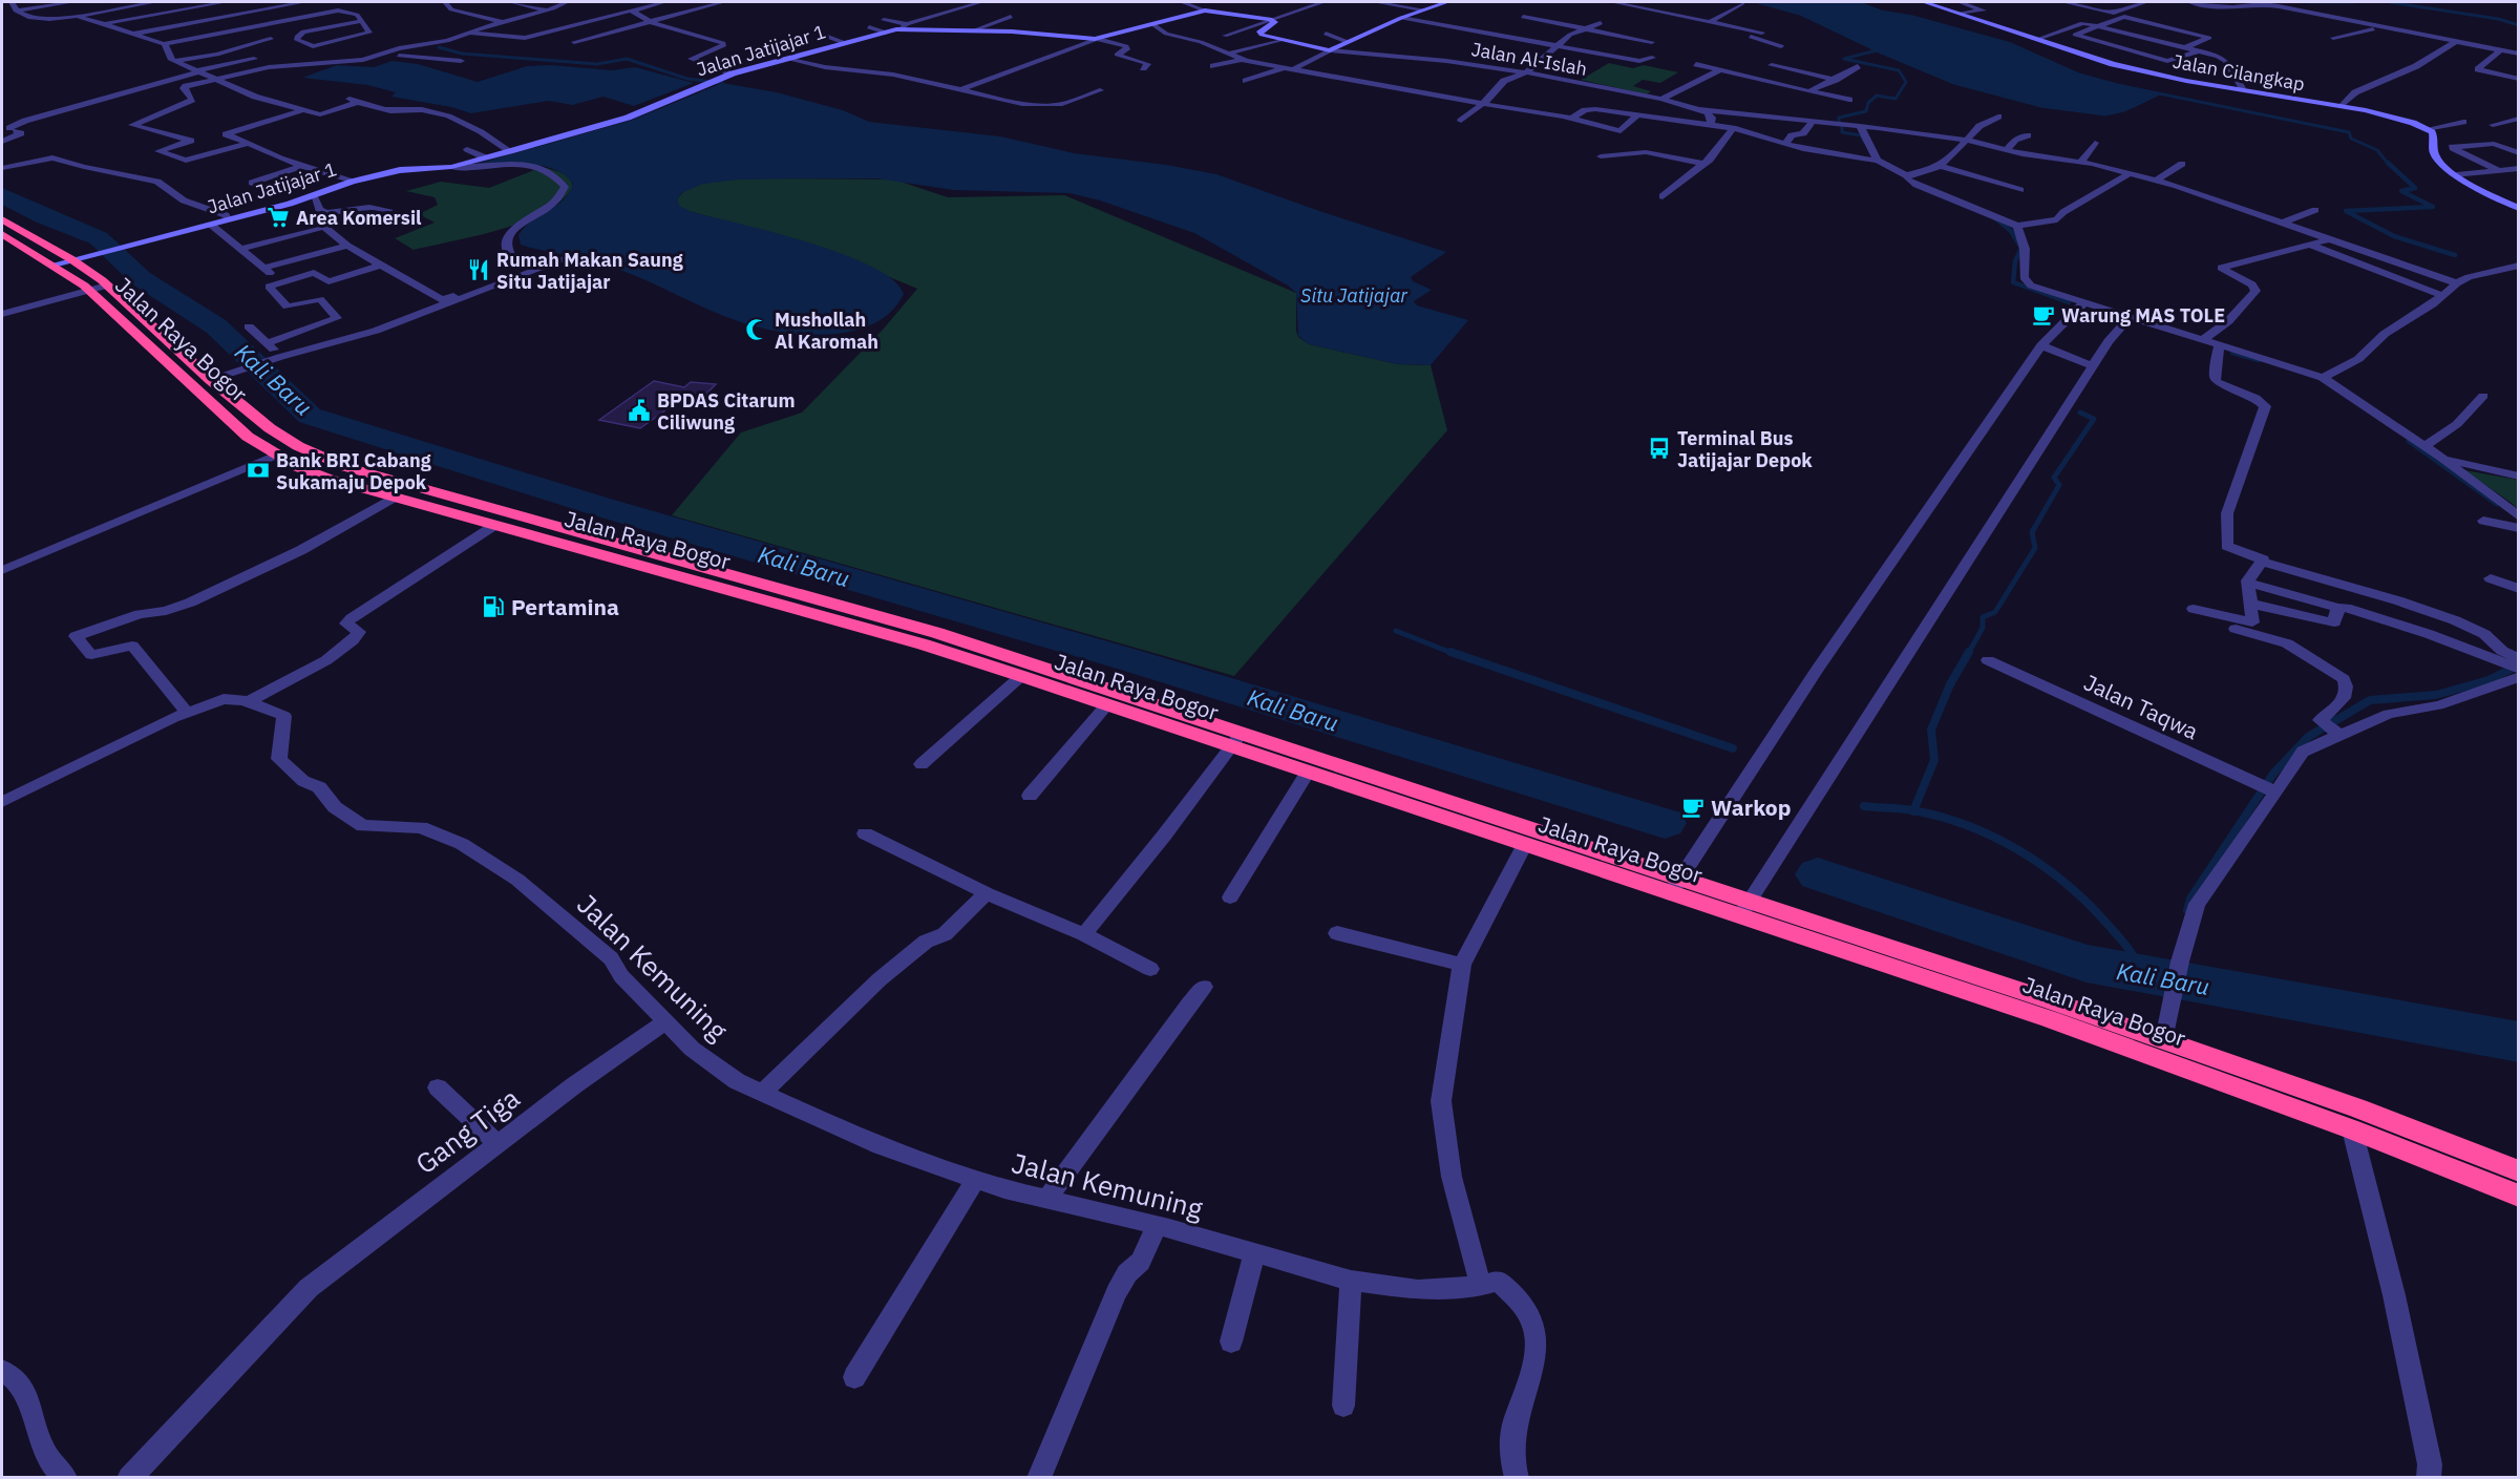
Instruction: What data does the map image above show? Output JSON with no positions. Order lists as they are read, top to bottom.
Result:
{
  "streets": {
    "highway": ["Jalan Raya Bogor"],
    "street": [
      "Jalan Jatijajar 1",
      "Jalan Al-Islah",
      "Jalan Cilangkap",
      "Jalan Taqwa",
      "Jalan Kemuning",
      "Gang Tiga"
    ]
  },
  "crossings": [
    ["Jalan Jatijajar 1", "Jalan Raya Bogor"],
    ["Jalan Kemuning", "Gang Tiga"]
  ],
  "water": ["Situ Jatijajar", "Kali Baru"],
  "places": {
    "supermarket": ["Area Komersil"],
    "restaurant": ["Rumah Makan Saung Situ Jatijajar"],
    "cafe": ["Warung MAS TOLE", "Warkop"],
    "mosque": ["Mushollah Al Karomah"],
    "public building": ["BPDAS Citarum Ciliwung"],
    "bus stop": ["Terminal Bus Jatijajar Depok"],
    "bank": ["Bank BRI Cabang Sukamaju Depok"],
    "fuel station": ["Pertamina"]
  }
}
